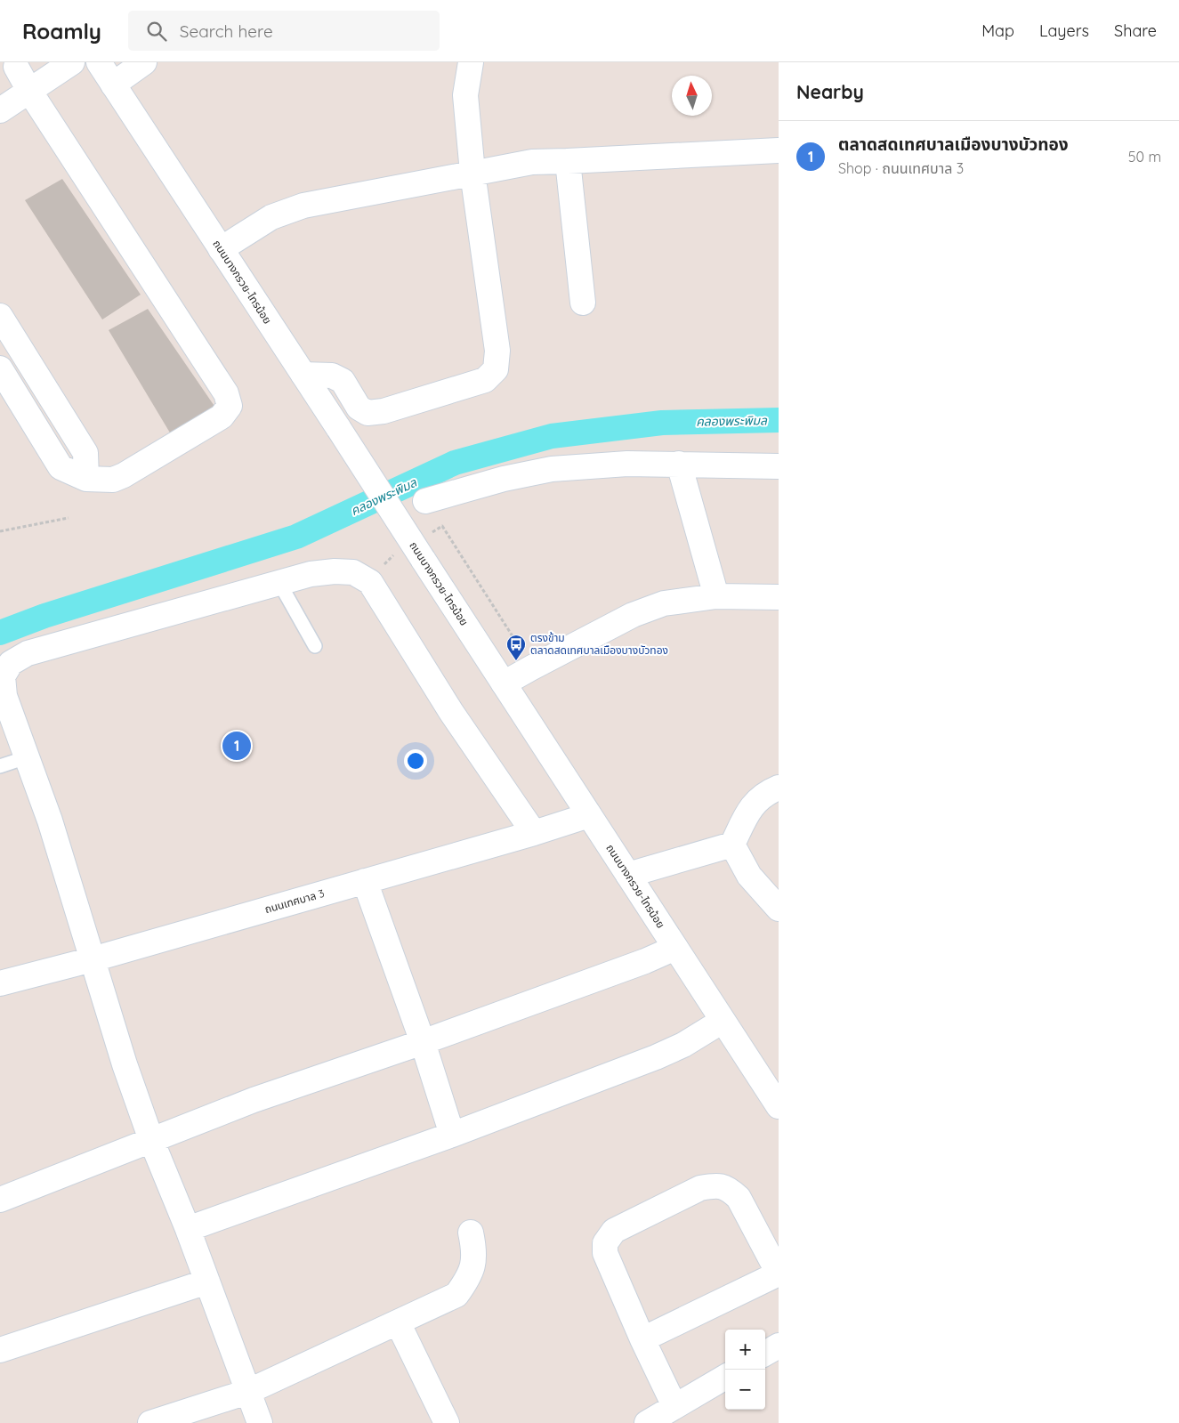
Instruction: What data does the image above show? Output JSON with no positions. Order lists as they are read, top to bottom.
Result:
{
  "streets": {
    "street": ["ถนนบางกรวย-ไทรน้อย", "ถนนเทศบาล 3"]
  },
  "crossings": [
    ["ถนนบางกรวย-ไทรน้อย", "ถนนเทศบาล 3"]
  ],
  "water": ["คลองพระพิมล"],
  "places": {
    "bus stop": ["ตรงข้าม ตลาดสดเทศบาลเมืองบางบัวทอง"]
  },
  "north": "top",
  "page": {
    "header": "Roamly",
    "search": "Search here",
    "nav": ["Map", "Layers", "Share"],
    "heading": "Nearby",
    "list": [
      {
        "mark": "1",
        "name": "ตลาดสดเทศบาลเมืองบางบัวทอง",
        "note": "Shop · ถนนเทศบาล 3",
        "value": "50 m"
      }
    ],
    "pins": "1",
    "map_buttons": ["+", "−"]
  }
}
